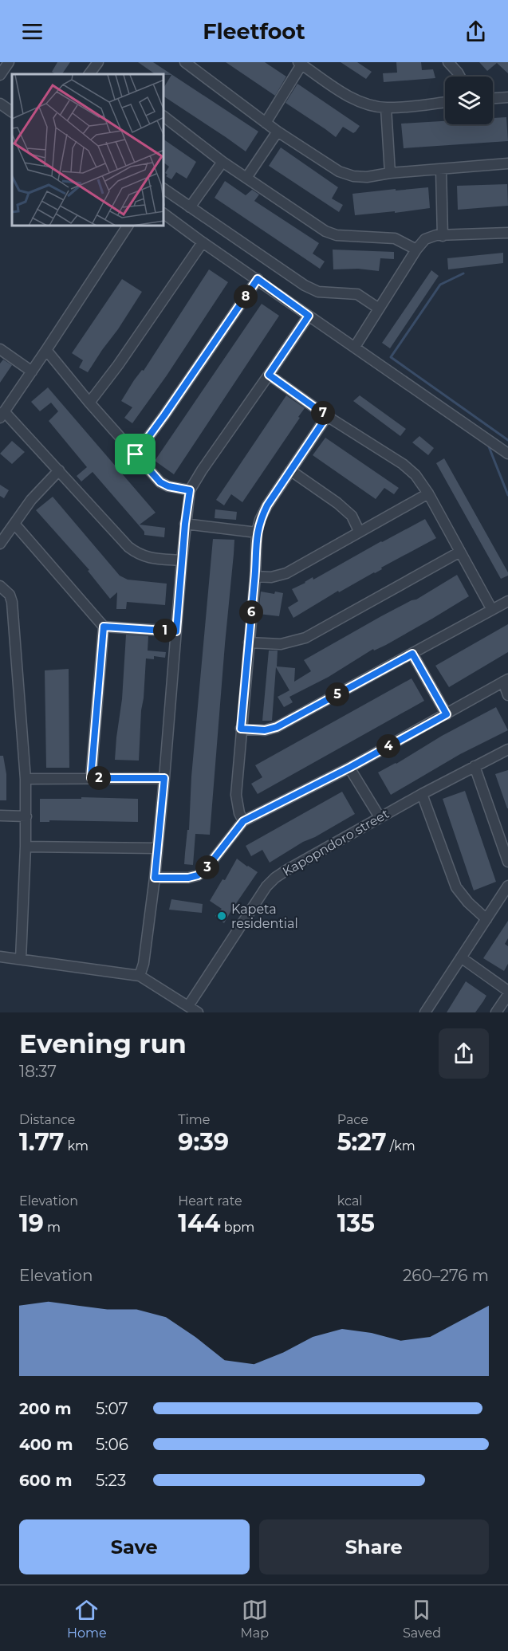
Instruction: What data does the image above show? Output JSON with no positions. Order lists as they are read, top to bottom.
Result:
{
  "streets": {
    "street": ["Kapopndoro street"]
  },
  "places": ["Kapeta residential"],
  "page": {
    "header": "Fleetfoot",
    "pins": [
      "8",
      "7",
      "6",
      "1",
      "5",
      "4",
      "2",
      "3"
    ],
    "heading": ["Evening run", "18:37"],
    "stats": [
      ["Distance", "1.77 km"],
      ["Time", "9:39"],
      ["Pace", "5:27 /km"],
      ["Elevation", "19 m"],
      ["Heart rate", "144 bpm"],
      ["kcal", "135"]
    ],
    "chart": ["Elevation", "260–276 m"],
    "list": [
      {
        "name": "200 m",
        "note": "5:07"
      },
      {
        "name": "400 m",
        "note": "5:06"
      },
      {
        "name": "600 m",
        "note": "5:23"
      }
    ],
    "buttons": ["Save", "Share"],
    "tabs": ["Home", "Map", "Saved"]
  }
}
